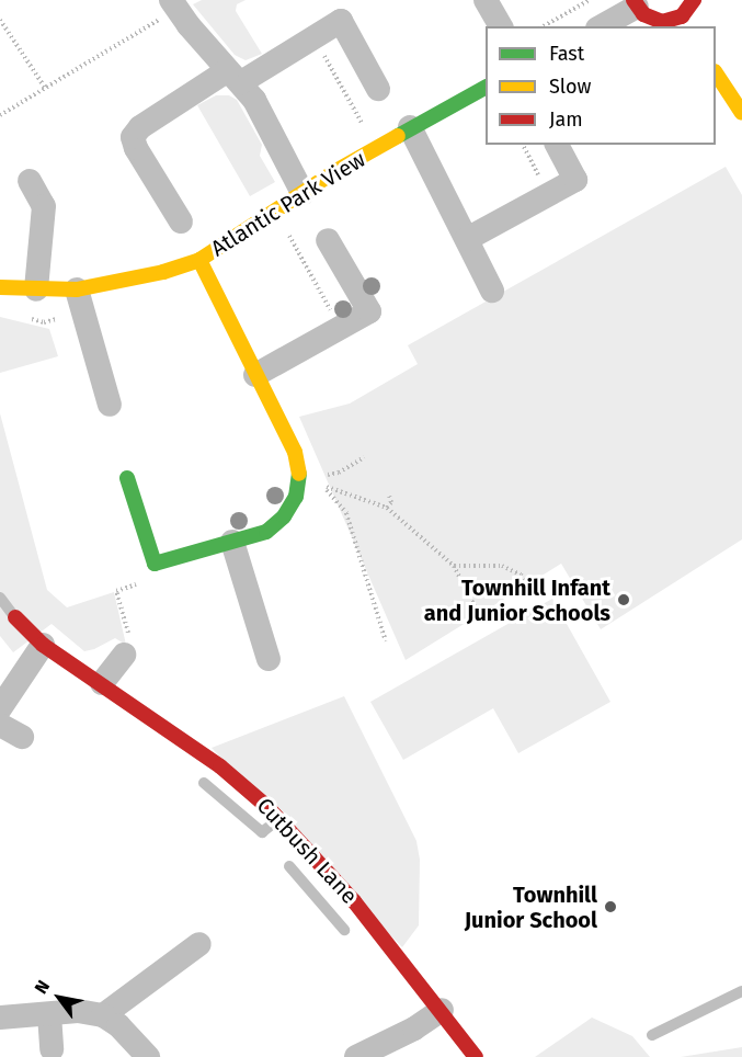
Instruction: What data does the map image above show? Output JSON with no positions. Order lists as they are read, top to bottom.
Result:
{
  "streets": {
    "street": ["Atlantic Park View", "Cutbush Lane"]
  },
  "places": ["Townhill Infant and Junior Schools", "Townhill Junior School"],
  "legend": ["Fast", "Slow", "Jam"],
  "north": "top left"
}
